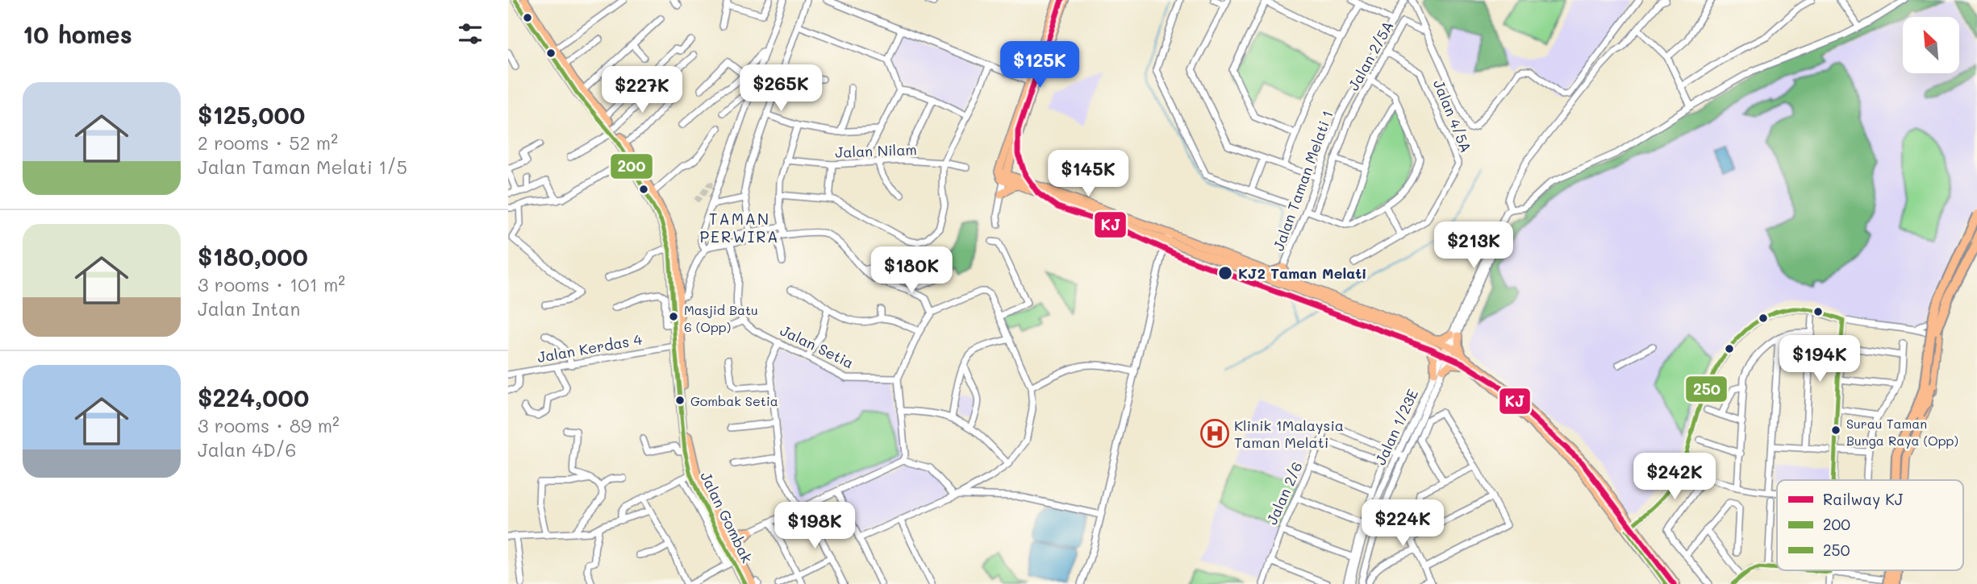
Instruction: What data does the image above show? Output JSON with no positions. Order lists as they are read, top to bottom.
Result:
{
  "streets": {
    "main road": ["Jalan Gombak"],
    "street": [
      "Jalan 2/5A",
      "Jalan 4/5A",
      "Jalan Nilam",
      "Jalan Taman Melati 1",
      "Jalan Setia",
      "Jalan Kerdas 4",
      "Jalan 1/23E",
      "Jalan 2/6"
    ]
  },
  "crossings": [
    ["Jalan 2/5A", "Jalan 4/5A"],
    ["Jalan Kerdas 4", "Jalan Gombak"]
  ],
  "districts": ["TAMAN PERWIRA"],
  "places": {
    "other": [
      "KJ2 Taman Melati",
      "Masjid Batu 6 (Opp)",
      "Gombak Setia",
      "Surau Taman Bunga Raya (Opp)"
    ],
    "hospital": ["Klinik 1Malaysia Taman Melati"]
  },
  "lines": ["rail line KJ", "transit line 200", "transit line 250"],
  "legend": ["Railway KJ", "200", "250"],
  "north": "top left",
  "page": {
    "heading": "10 homes",
    "price": [
      "$125K",
      "$265K",
      "$227K",
      "$145K",
      "$213K",
      "$180K",
      "$194K",
      "$242K",
      "$224K",
      "$198K"
    ],
    "list": [
      {
        "name": "$125,000",
        "note": "2 rooms · 52 m² · Jalan Taman Melati 1/5"
      },
      {
        "name": "$180,000",
        "note": "3 rooms · 101 m² · Jalan Intan"
      },
      {
        "name": "$224,000",
        "note": "3 rooms · 89 m² · Jalan 4D/6"
      }
    ]
  }
}
